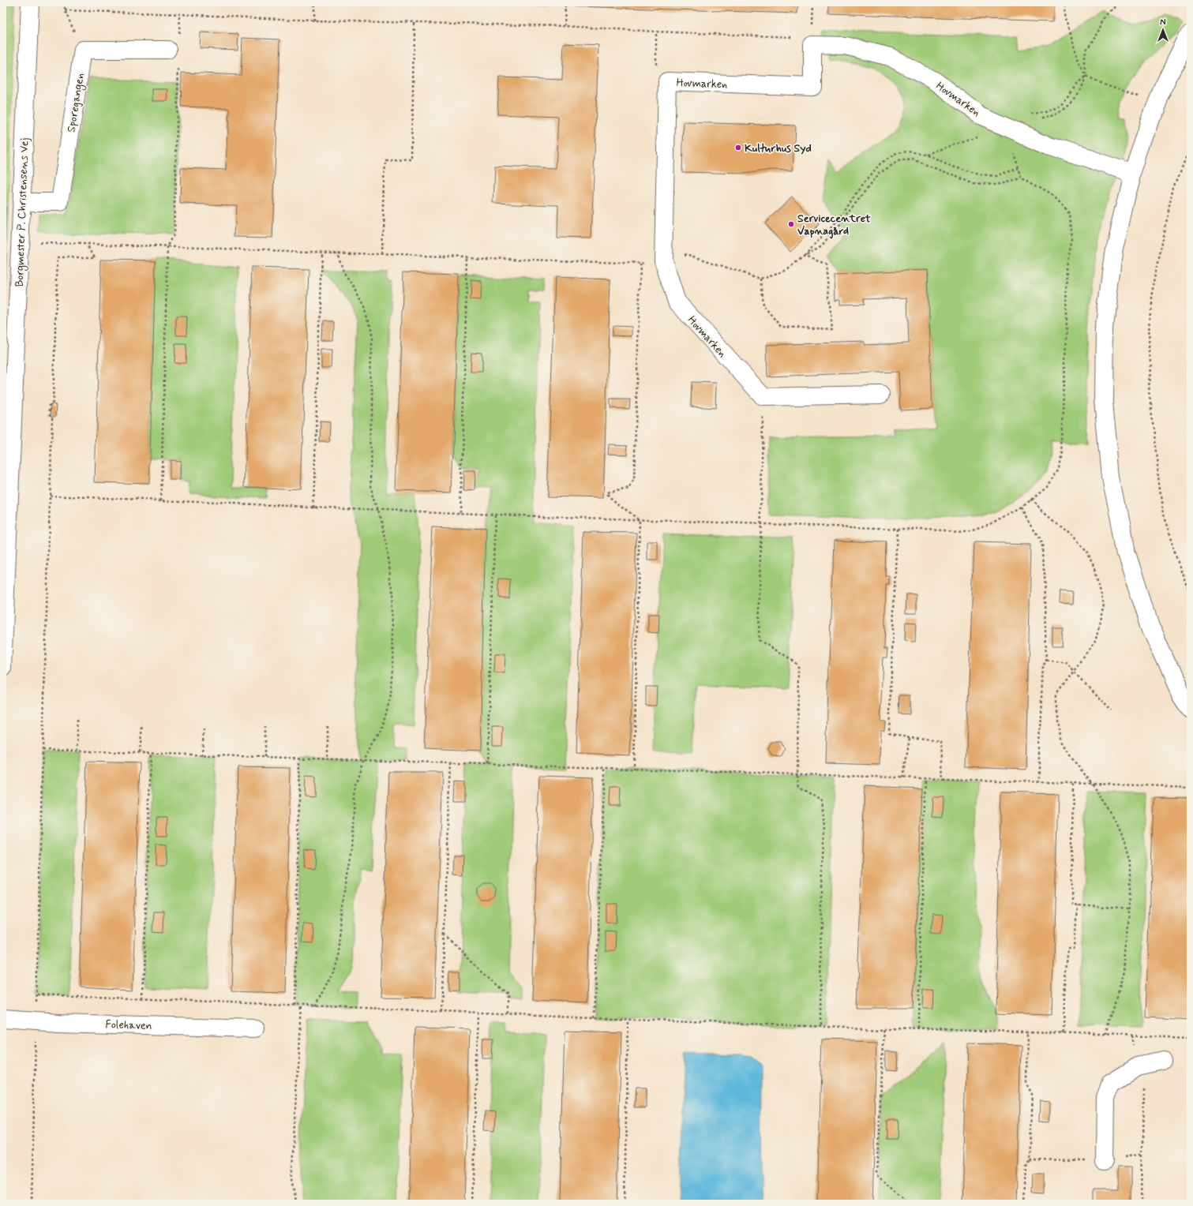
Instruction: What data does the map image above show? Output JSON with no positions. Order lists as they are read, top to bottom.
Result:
{
  "streets": {
    "street": [
      "Hovmarken",
      "Sporegangen",
      "Borgmester P. Christensens Vej",
      "Folehaven"
    ]
  },
  "crossings": [
    ["Sporegangen", "Borgmester P. Christensens Vej"]
  ],
  "places": ["Kulturhus Syd", "Servicecentret Vapnagård"],
  "north": "top"
}
